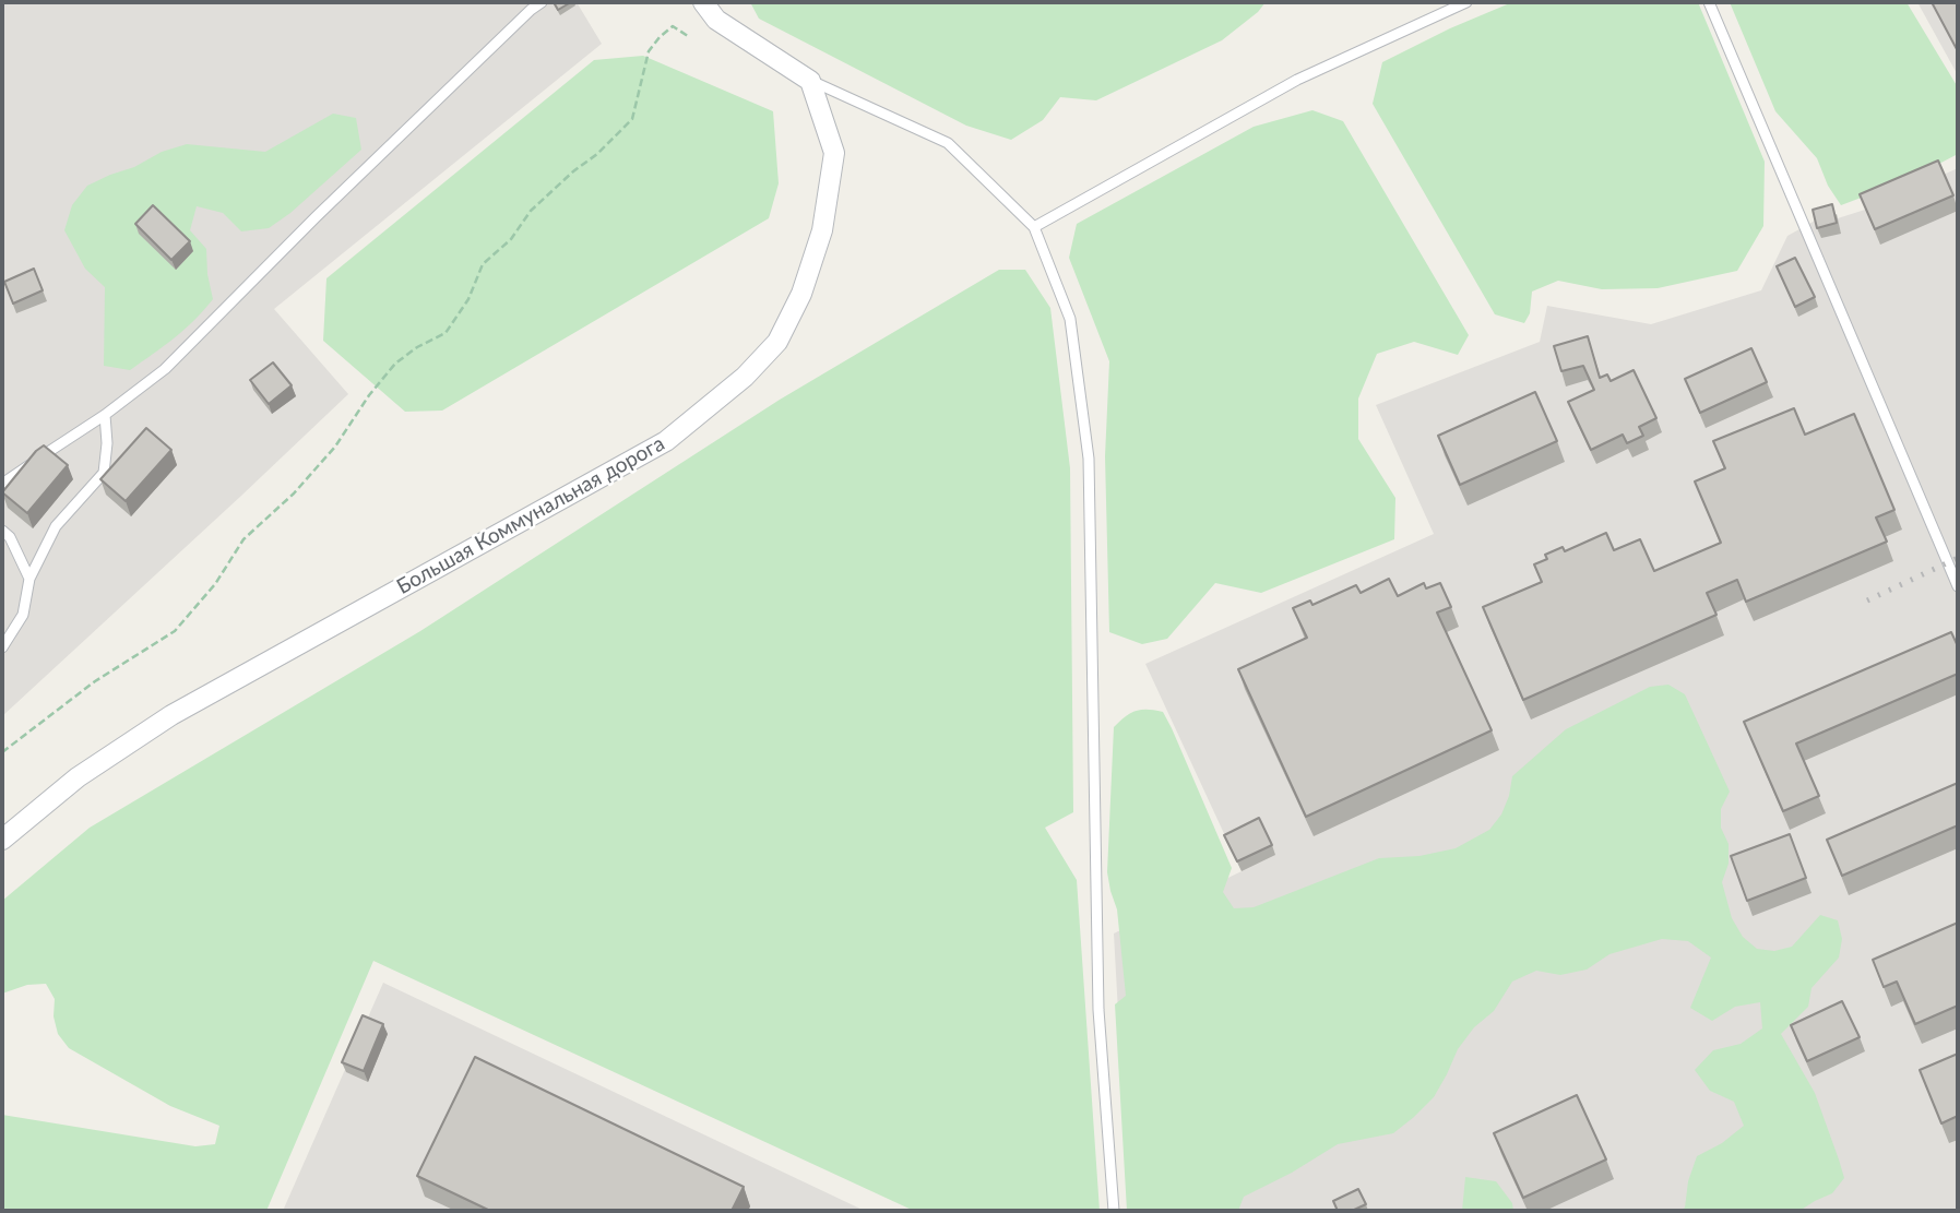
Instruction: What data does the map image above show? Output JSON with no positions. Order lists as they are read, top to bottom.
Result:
{
  "streets": {
    "street": ["Большая Коммунальная дорога"]
  }
}
